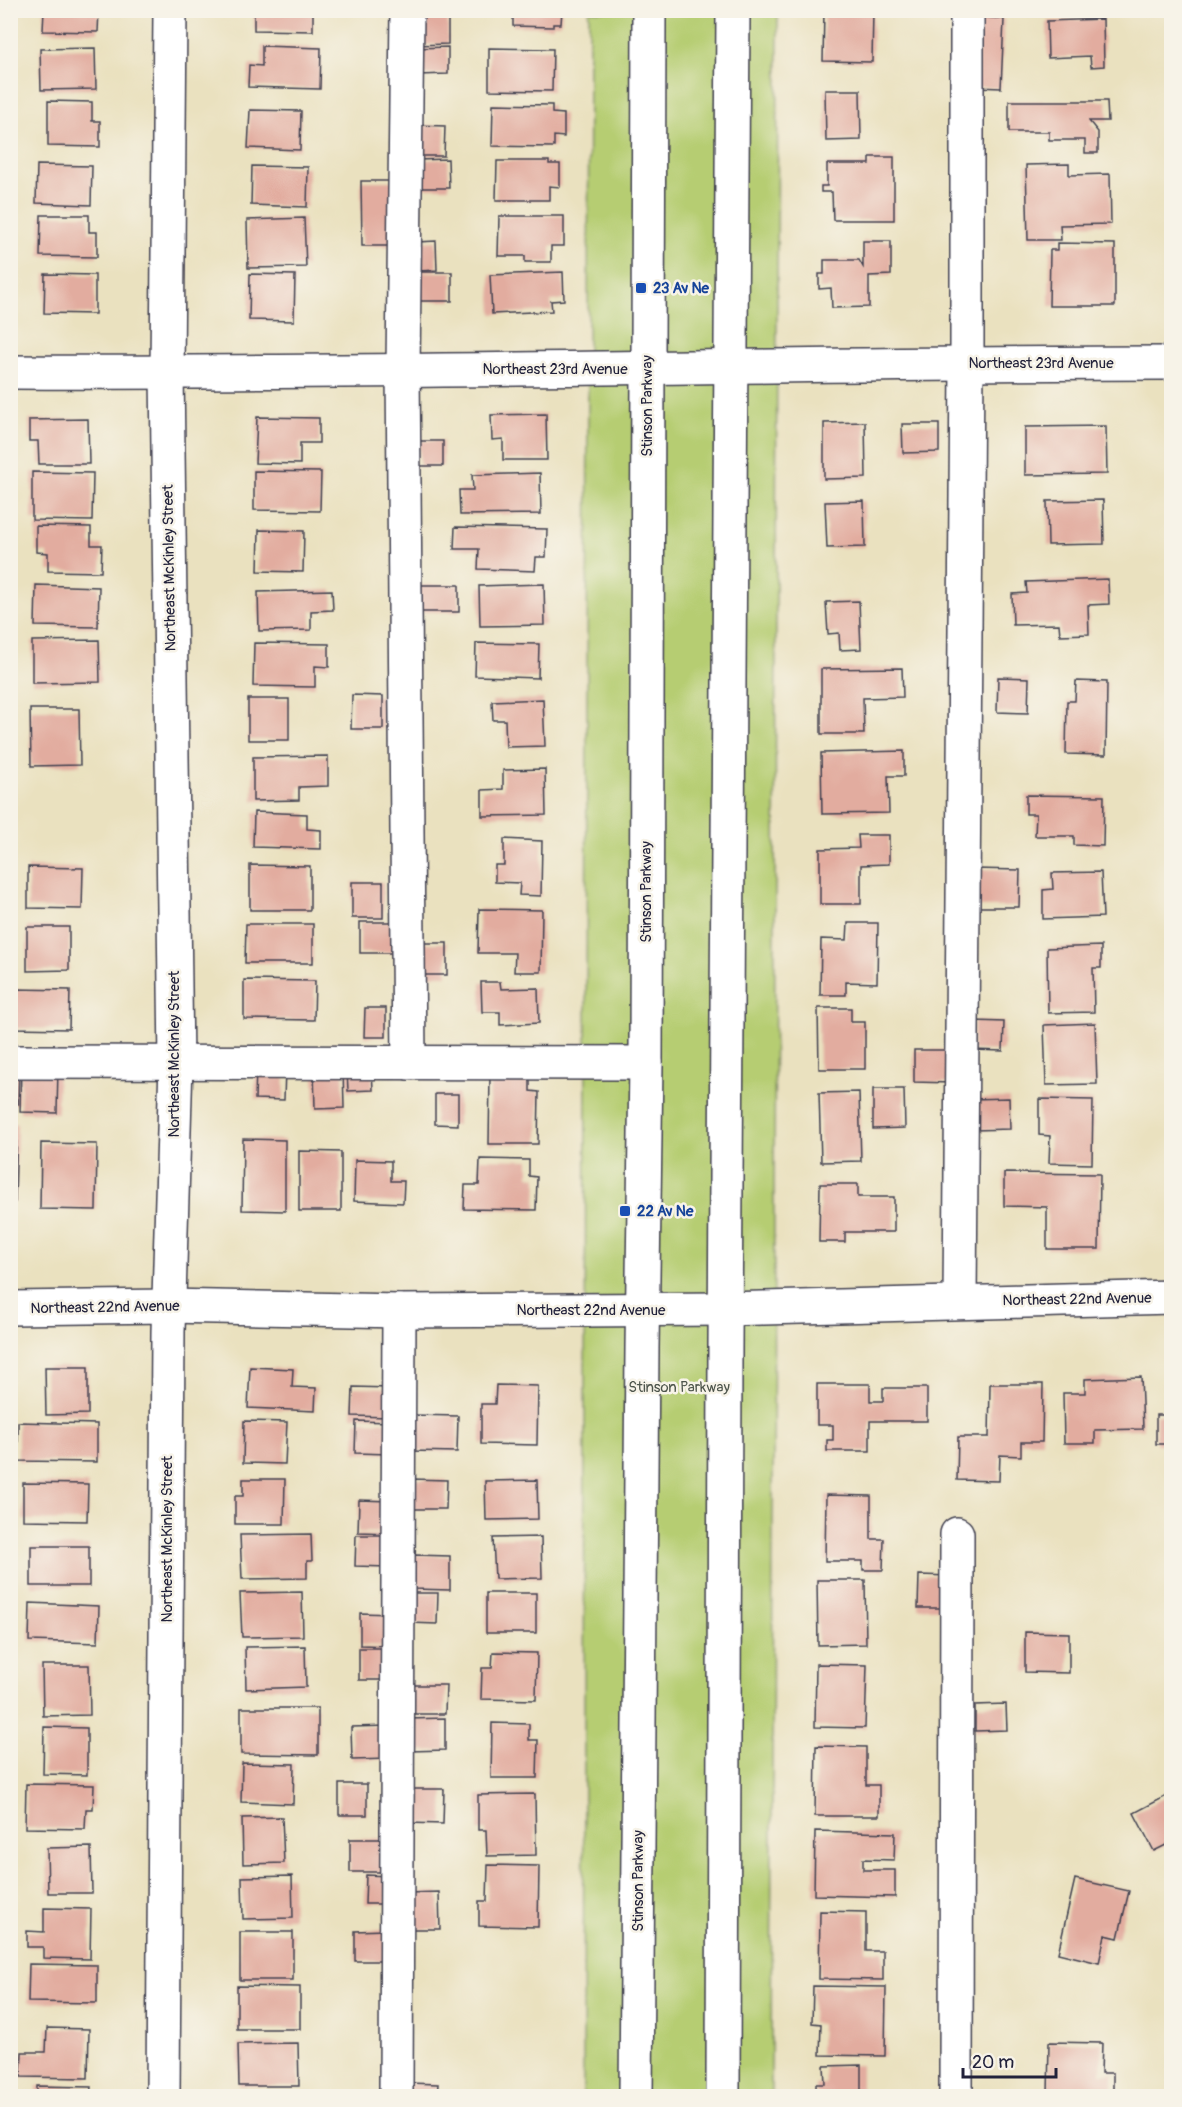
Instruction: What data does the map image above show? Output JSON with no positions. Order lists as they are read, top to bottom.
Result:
{
  "streets": {
    "street": [
      "Northeast 23rd Avenue",
      "Stinson Parkway",
      "Northeast McKinley Street",
      "Northeast 22nd Avenue"
    ]
  },
  "crossings": [
    ["Northeast 23rd Avenue", "Stinson Parkway"],
    ["Northeast 23rd Avenue", "Northeast McKinley Street"],
    ["Stinson Parkway", "Northeast 22nd Avenue"],
    ["Northeast McKinley Street", "Northeast 22nd Avenue"]
  ],
  "parks": ["Stinson Parkway"],
  "places": {
    "transit": ["23 Av Ne", "22 Av Ne"]
  },
  "scale_bar": "20 m"
}
